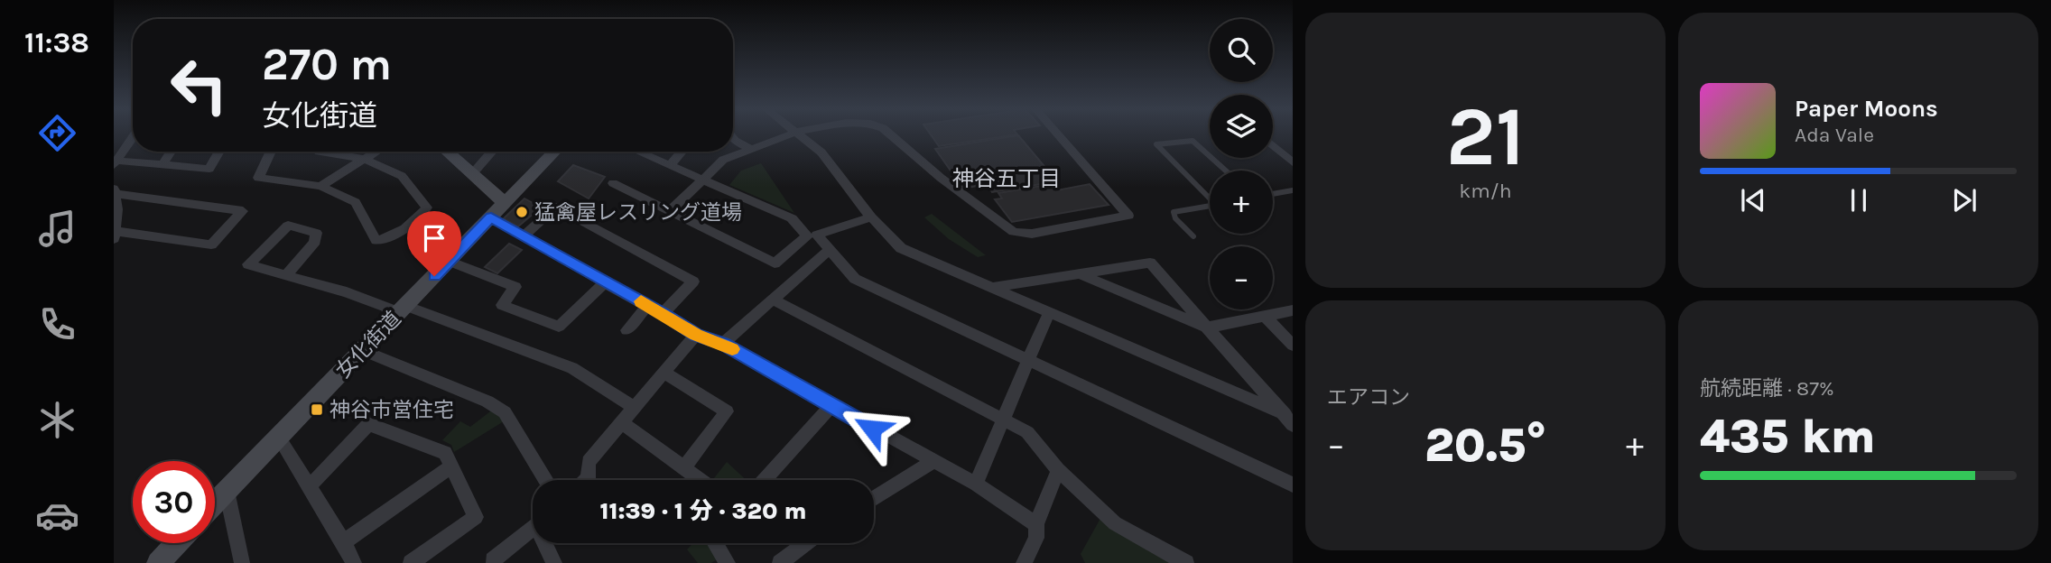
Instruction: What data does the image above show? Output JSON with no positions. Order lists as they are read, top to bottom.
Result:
{
  "streets": {
    "street": ["女化街道"]
  },
  "districts": ["神谷五丁目"],
  "places": {
    "other": ["猛禽屋レスリング道場"],
    "transit": ["神谷市営住宅"]
  },
  "page": {
    "tabs": "11:38",
    "tile": [
      ["21", "km/h"],
      "エアコン",
      ["航続距離 · 87%", "435 km"]
    ],
    "map_buttons": ["+", "−"],
    "turn": ["270 m", "女化街道"],
    "song": ["Paper Moons", "Ada Vale"],
    "heat": ["−", "20.5°", "+"],
    "limit": "30",
    "trip": "11:39 · 1 分 · 320 m"
  }
}
